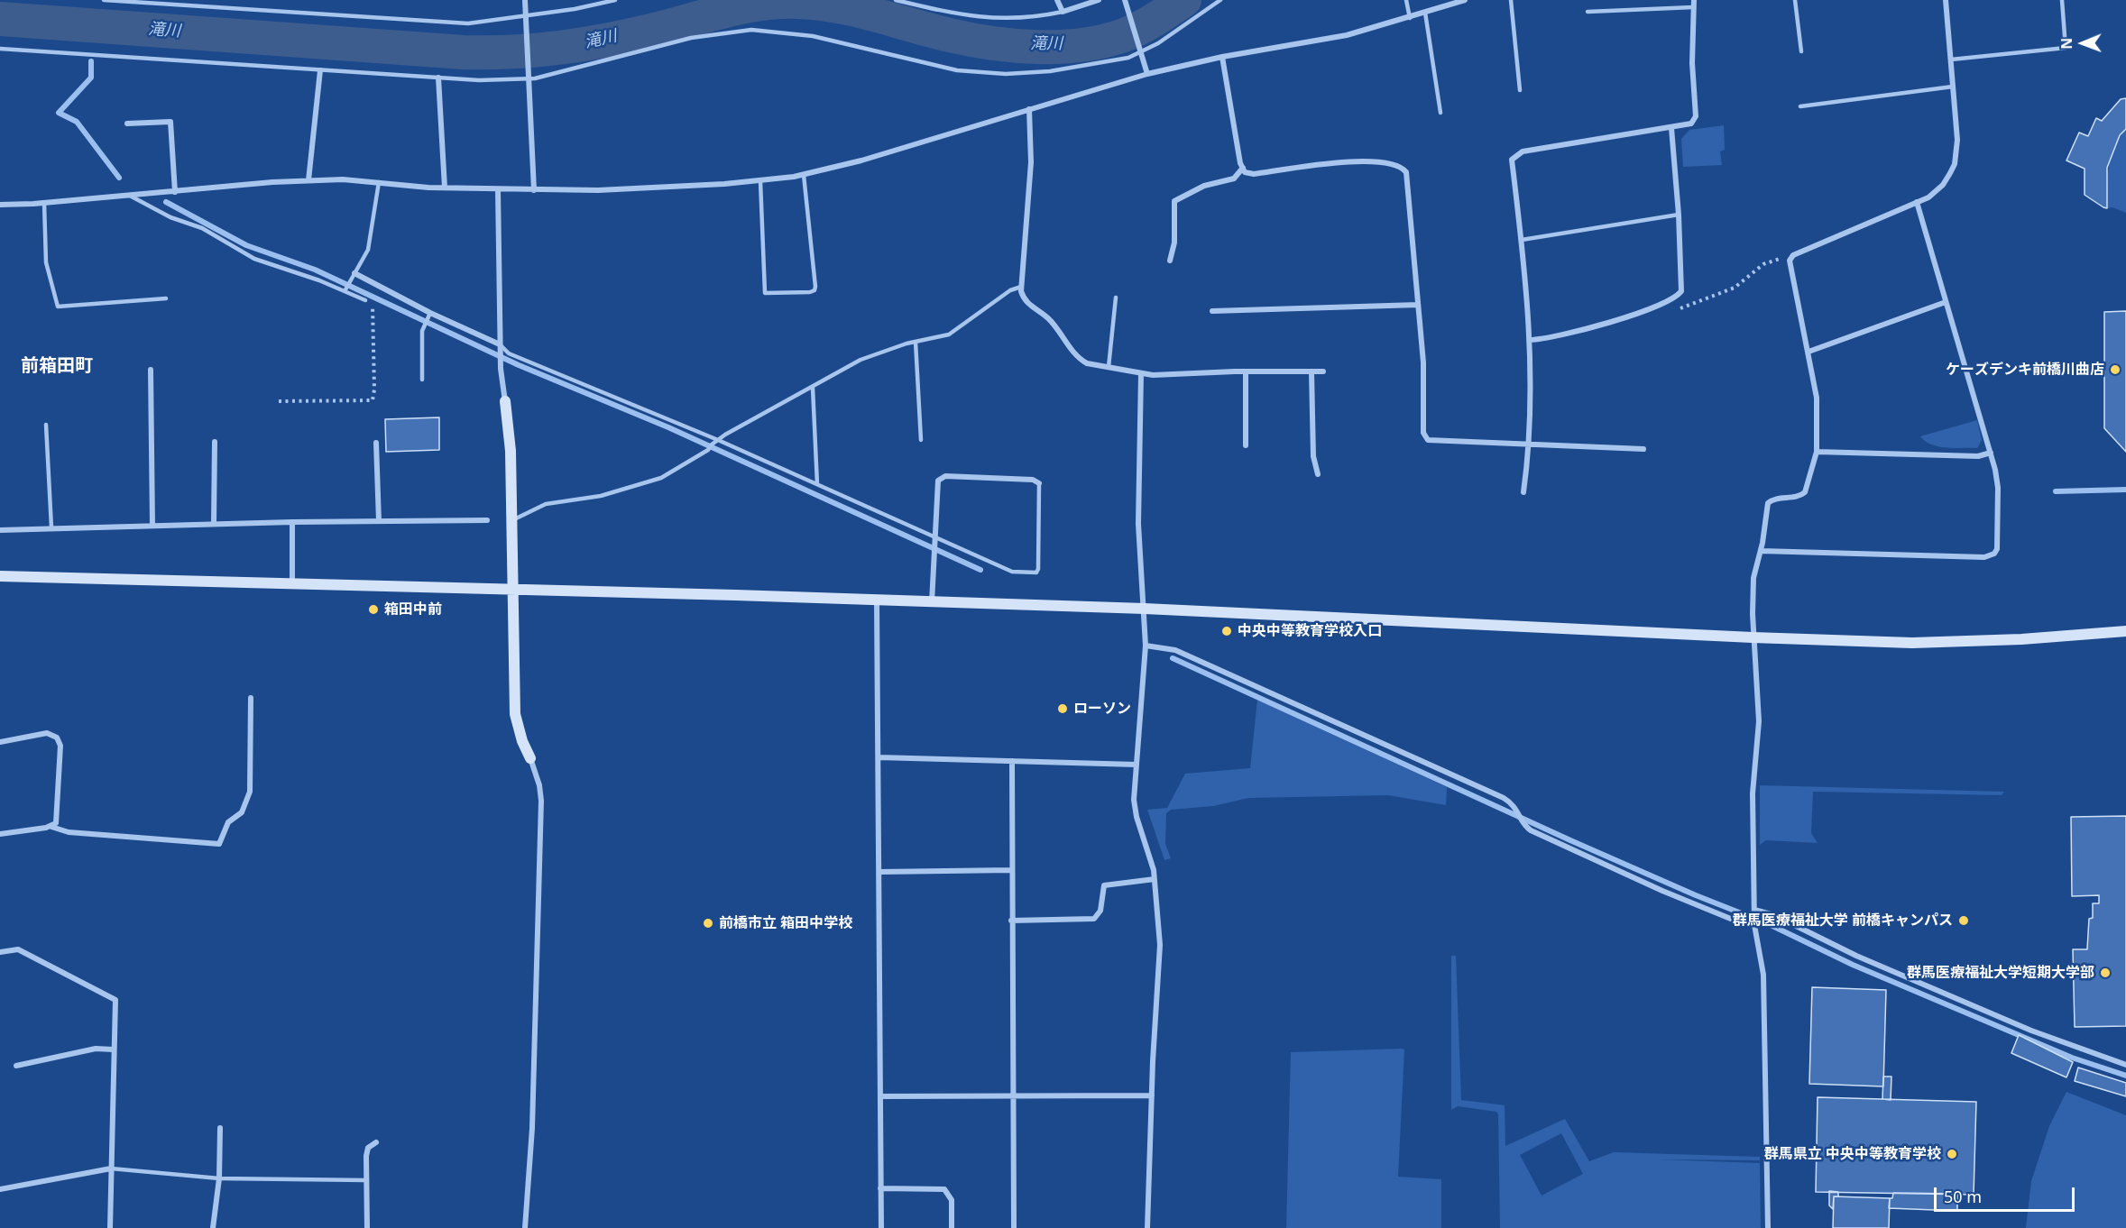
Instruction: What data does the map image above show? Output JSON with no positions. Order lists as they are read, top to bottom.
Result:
{
  "districts": ["前箱田町"],
  "water": ["滝川"],
  "places": [
    "ケーズデンキ前橋川曲店",
    "箱田中前",
    "中央中等教育学校入口",
    "ローソン",
    "群馬医療福祉大学 前橋キャンパス",
    "前橋市立 箱田中学校",
    "群馬医療福祉大学短期大学部",
    "群馬県立 中央中等教育学校"
  ],
  "scale_bar": "50 m",
  "north": "left"
}
